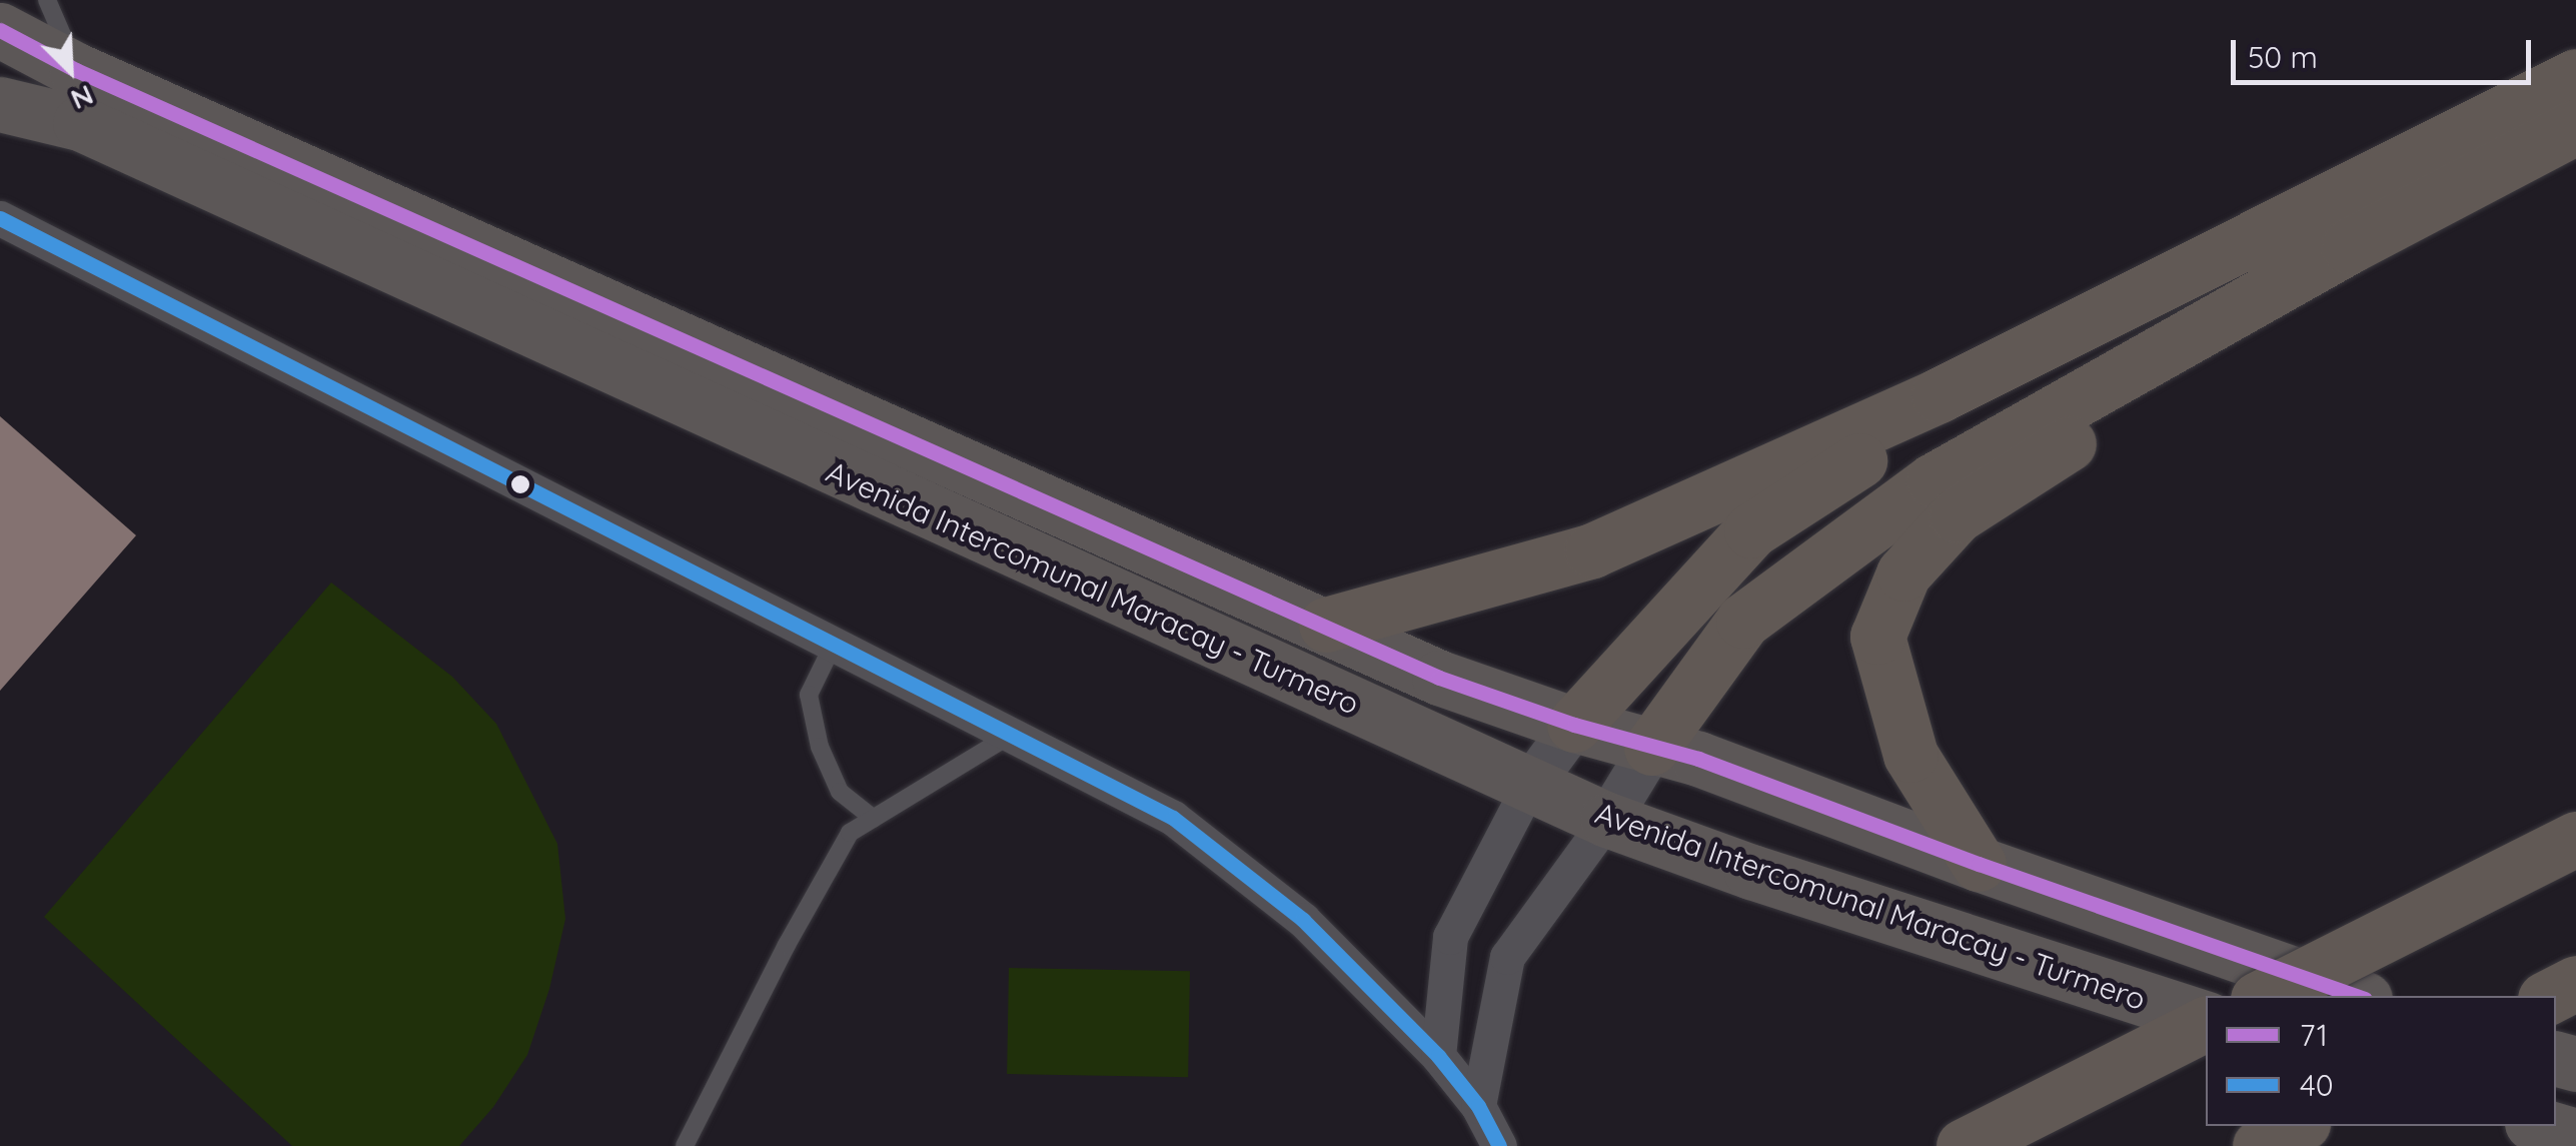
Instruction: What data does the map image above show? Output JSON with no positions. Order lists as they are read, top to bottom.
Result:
{
  "streets": {
    "main road": ["Avenida Intercomunal Maracay - Turmero"]
  },
  "lines": ["transit line 71", "transit line 40"],
  "legend": ["71", "40"],
  "scale_bar": "50 m",
  "north": "bottom right"
}
